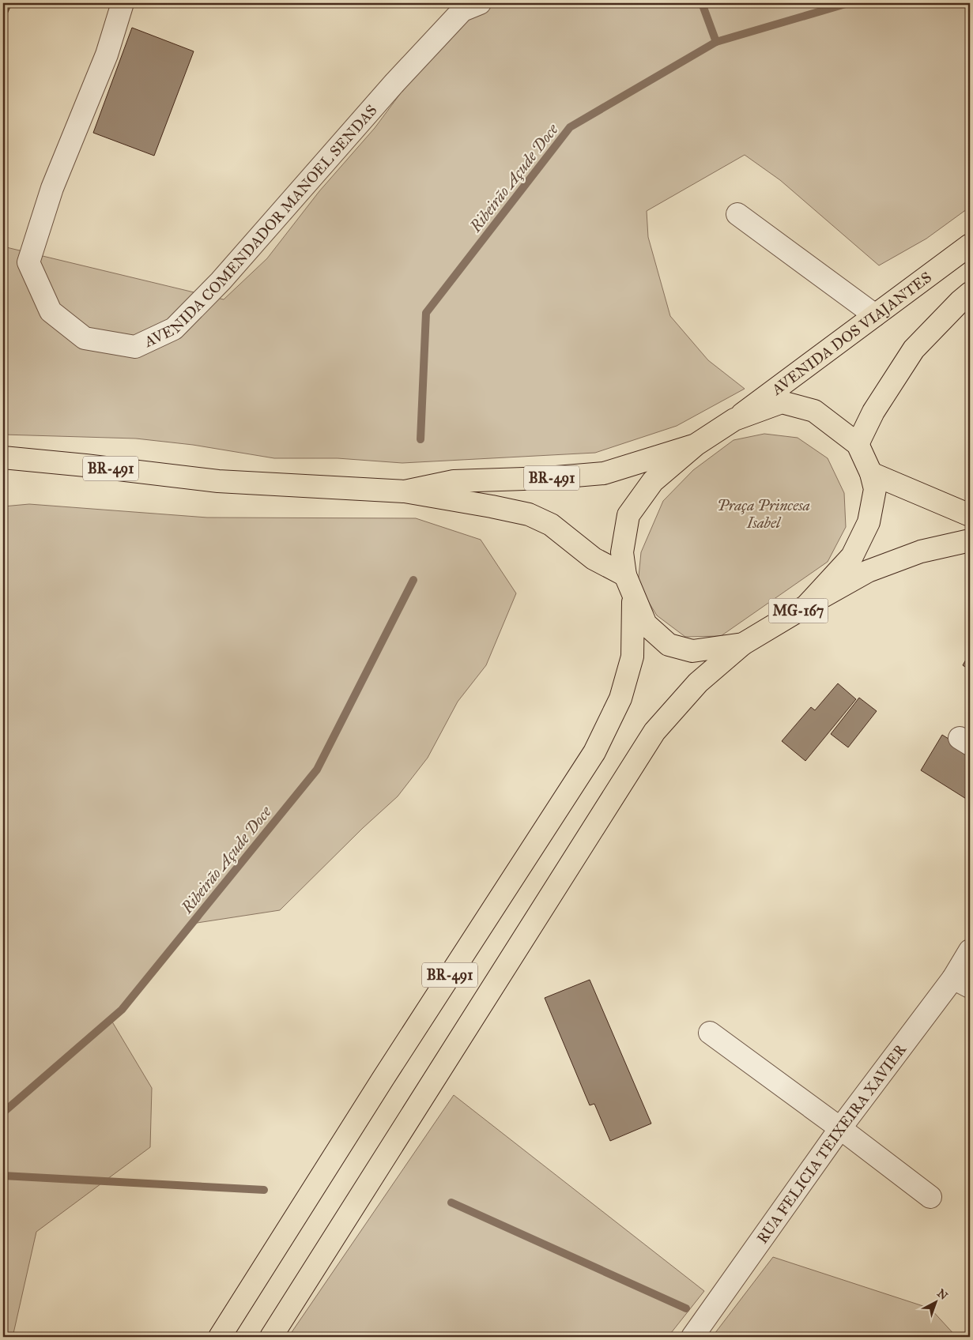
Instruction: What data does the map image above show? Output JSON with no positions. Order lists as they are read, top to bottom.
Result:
{
  "streets": {
    "main road": ["AVENIDA DOS VIAJANTES", "BR-491", "MG-167"],
    "street": ["AVENIDA COMENDADOR MANOEL SENDAS", "RUA FELICIA TEIXEIRA XAVIER"]
  },
  "crossings": [
    ["AVENIDA DOS VIAJANTES", "MG-167"],
    ["BR-491", "MG-167"]
  ],
  "water": ["Ribeirão Açude Doce"],
  "parks": ["Praça Princesa Isabel"],
  "north": "top right"
}
